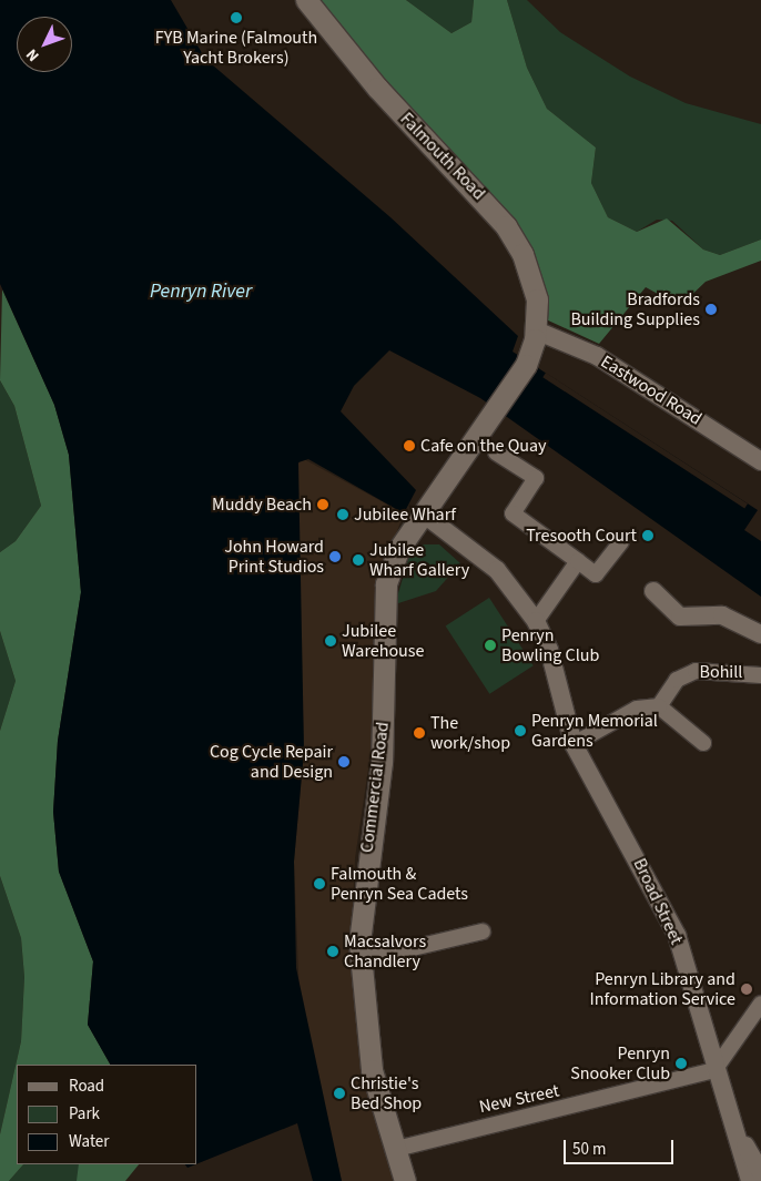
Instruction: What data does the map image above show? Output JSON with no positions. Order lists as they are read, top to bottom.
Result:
{
  "streets": {
    "main road": ["Falmouth Road", "Commercial Road"],
    "street": [
      "Eastwood Road",
      "Bohill",
      "Broad Street",
      "New Street"
    ]
  },
  "crossings": [
    ["Falmouth Road", "Eastwood Road"],
    ["Falmouth Road", "Commercial Road"],
    ["Eastwood Road", "Commercial Road"],
    ["Commercial Road", "Broad Street"],
    ["Commercial Road", "New Street"],
    ["Broad Street", "New Street"]
  ],
  "water": ["Penryn River"],
  "places": [
    "FYB Marine (Falmouth Yacht Brokers)",
    "Bradfords Building Supplies",
    "Cafe on the Quay",
    "Muddy Beach",
    "Jubilee Wharf",
    "Tresooth Court",
    "John Howard Print Studios",
    "Jubilee Wharf Gallery",
    "Jubilee Warehouse",
    "Penryn Bowling Club",
    "Penryn Memorial Gardens",
    "The work/shop",
    "Cog Cycle Repair and Design",
    "Falmouth & Penryn Sea Cadets",
    "Macsalvors Chandlery",
    "Penryn Library and Information Service",
    "Penryn Snooker Club",
    "Christie's Bed Shop"
  ],
  "legend": ["Road", "Park", "Water"],
  "scale_bar": "50 m",
  "north": "bottom left"
}
